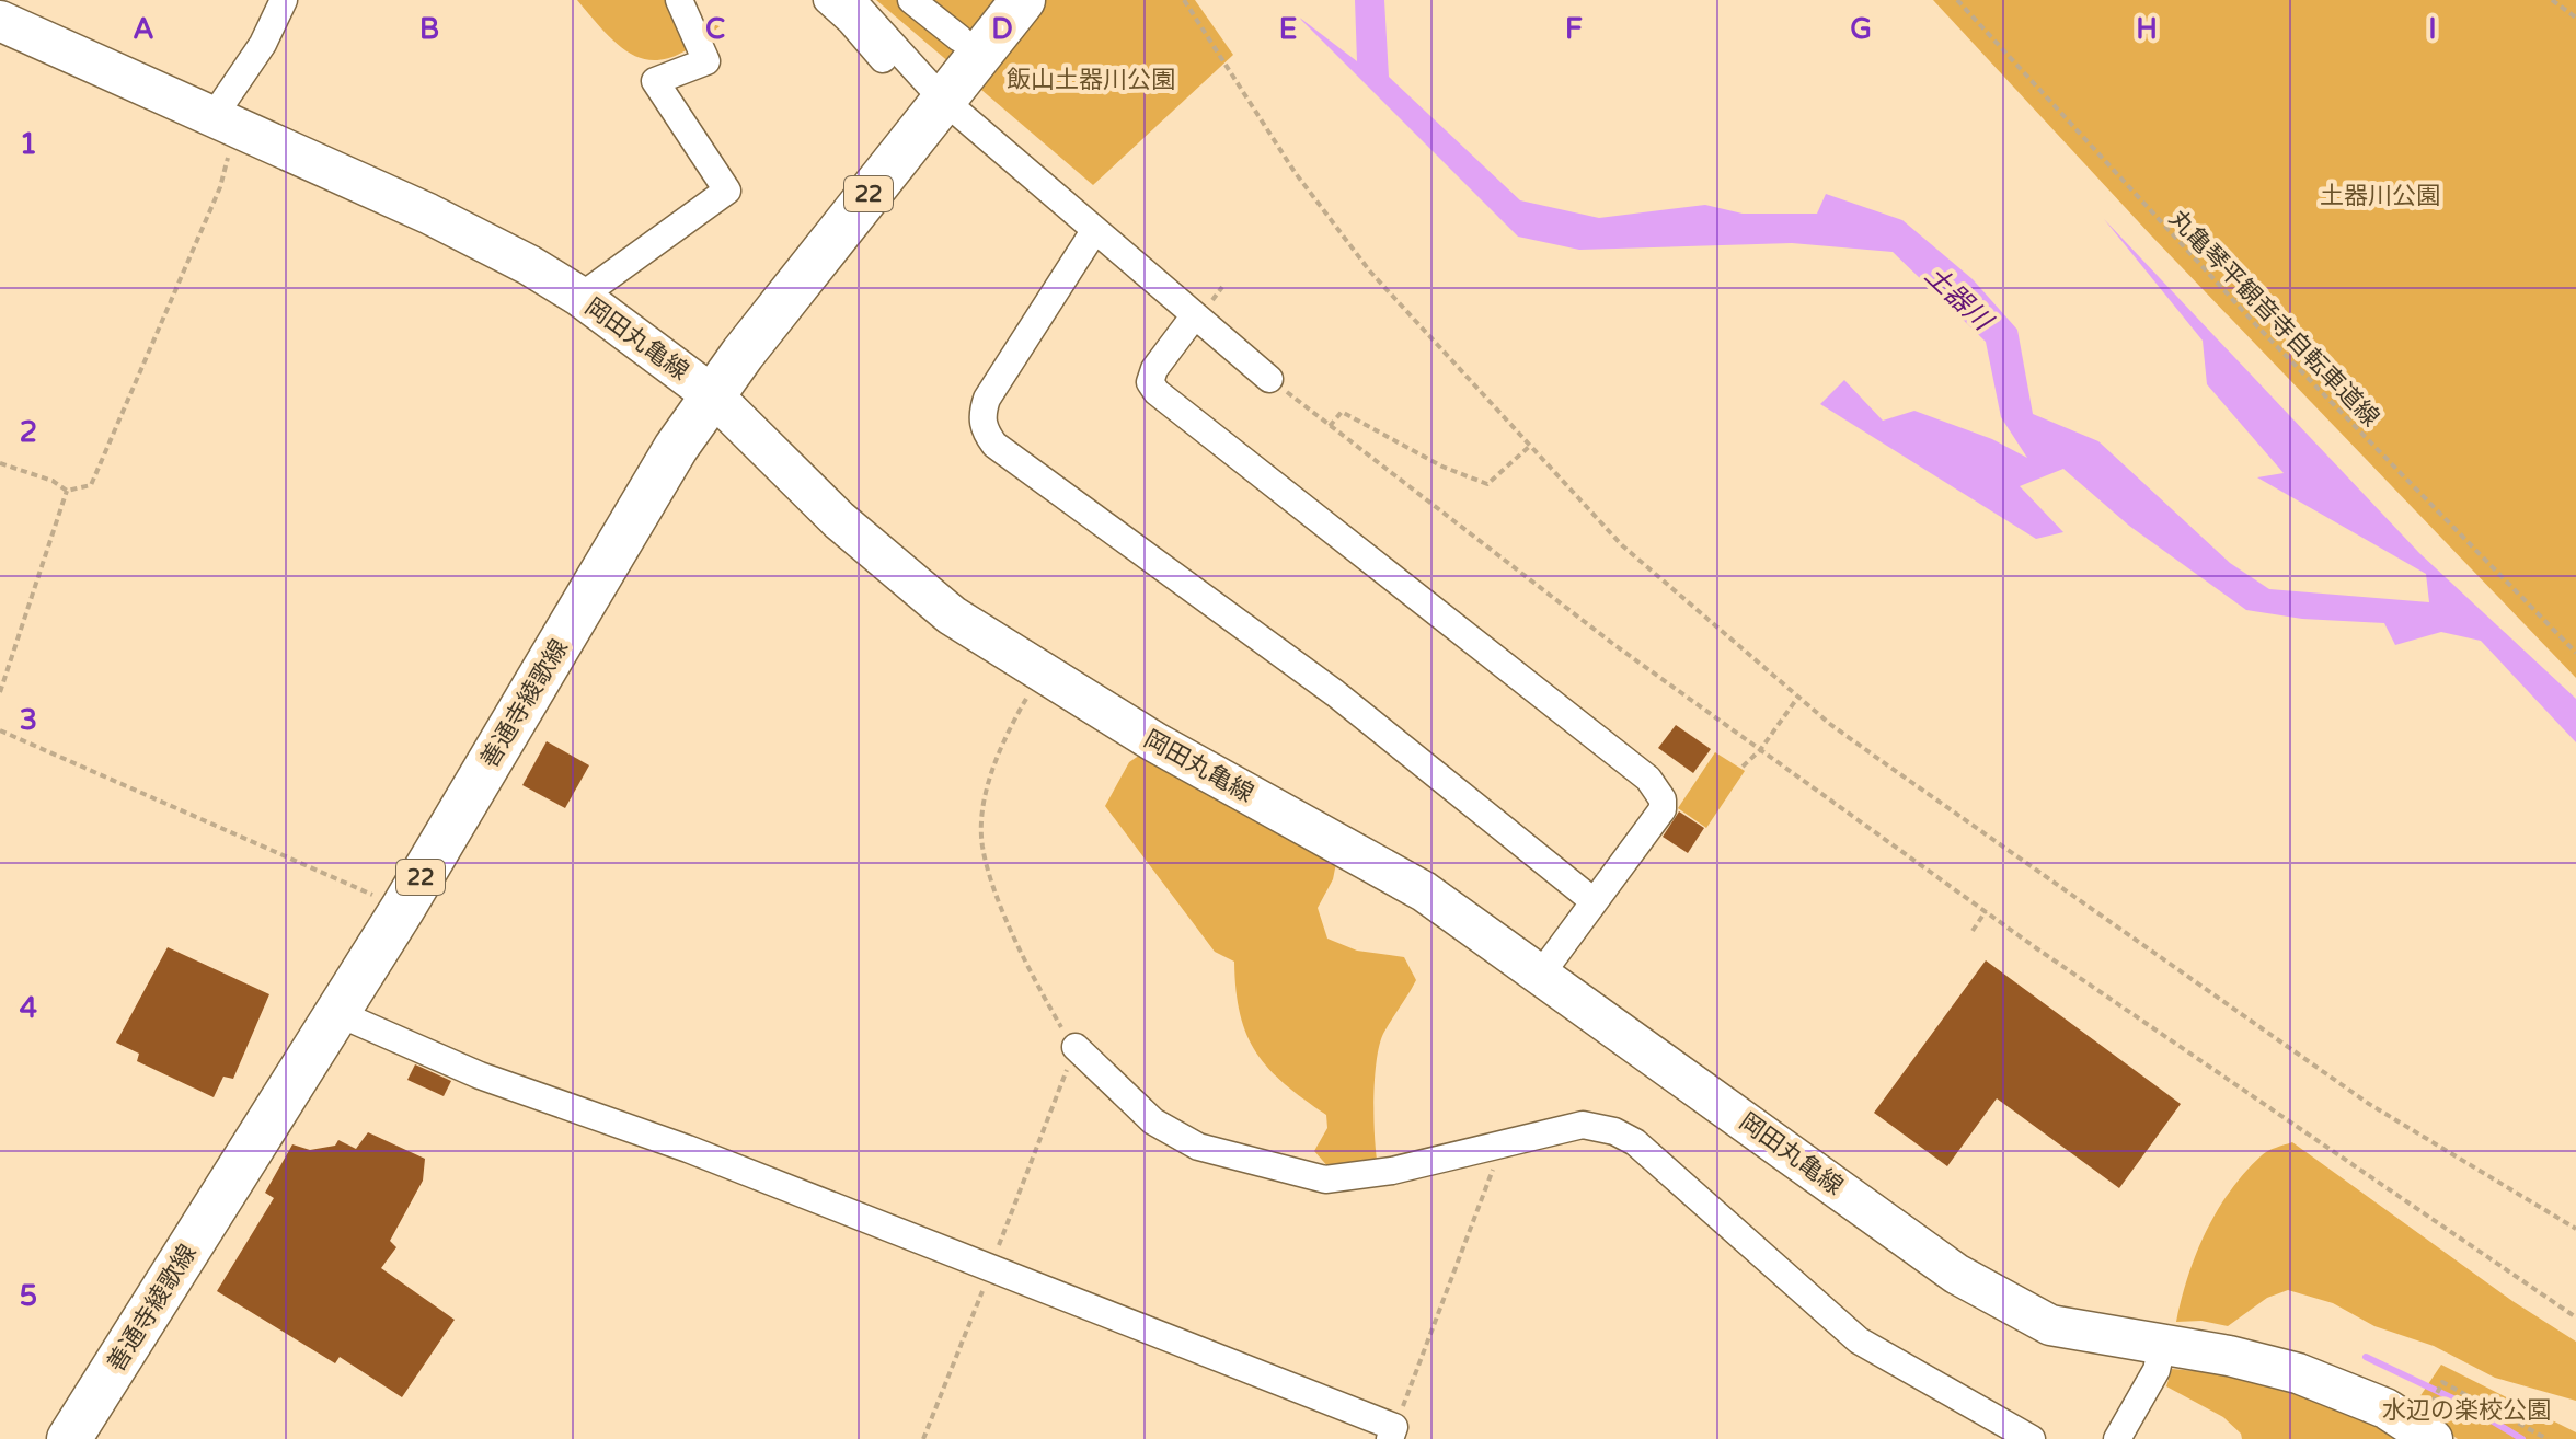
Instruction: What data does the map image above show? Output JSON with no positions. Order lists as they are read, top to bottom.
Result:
{
  "streets": {
    "main road": ["22", "岡田丸亀線", "善通寺綾歌線"],
    "path": ["丸亀琴平観音寺自転車道線"]
  },
  "crossings": [
    ["岡田丸亀線", "善通寺綾歌線"]
  ],
  "water": ["土器川"],
  "parks": ["飯山土器川公園", "土器川公園", "水辺の楽校公園"],
  "grid": {
    "columns": [
      "A",
      "B",
      "C",
      "D",
      "E",
      "F",
      "G",
      "H",
      "I"
    ],
    "rows": [
      "1",
      "2",
      "3",
      "4",
      "5"
    ]
  }
}
